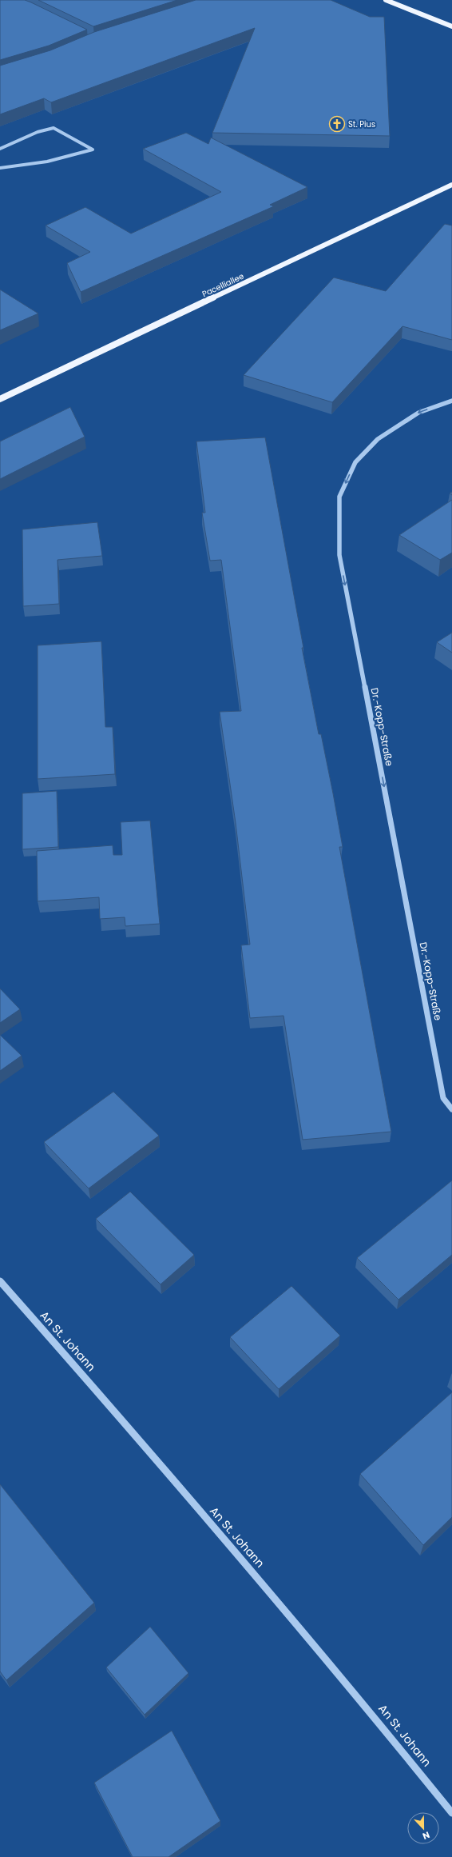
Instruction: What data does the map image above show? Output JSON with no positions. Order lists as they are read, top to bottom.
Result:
{
  "streets": {
    "main road": ["Pacelliallee"],
    "street": ["Dr.-Kopp-Straße", "An St. Johann"]
  },
  "one_way": ["Dr.-Kopp-Straße"],
  "places": {
    "church": ["St. Pius"]
  },
  "north": "bottom"
}
